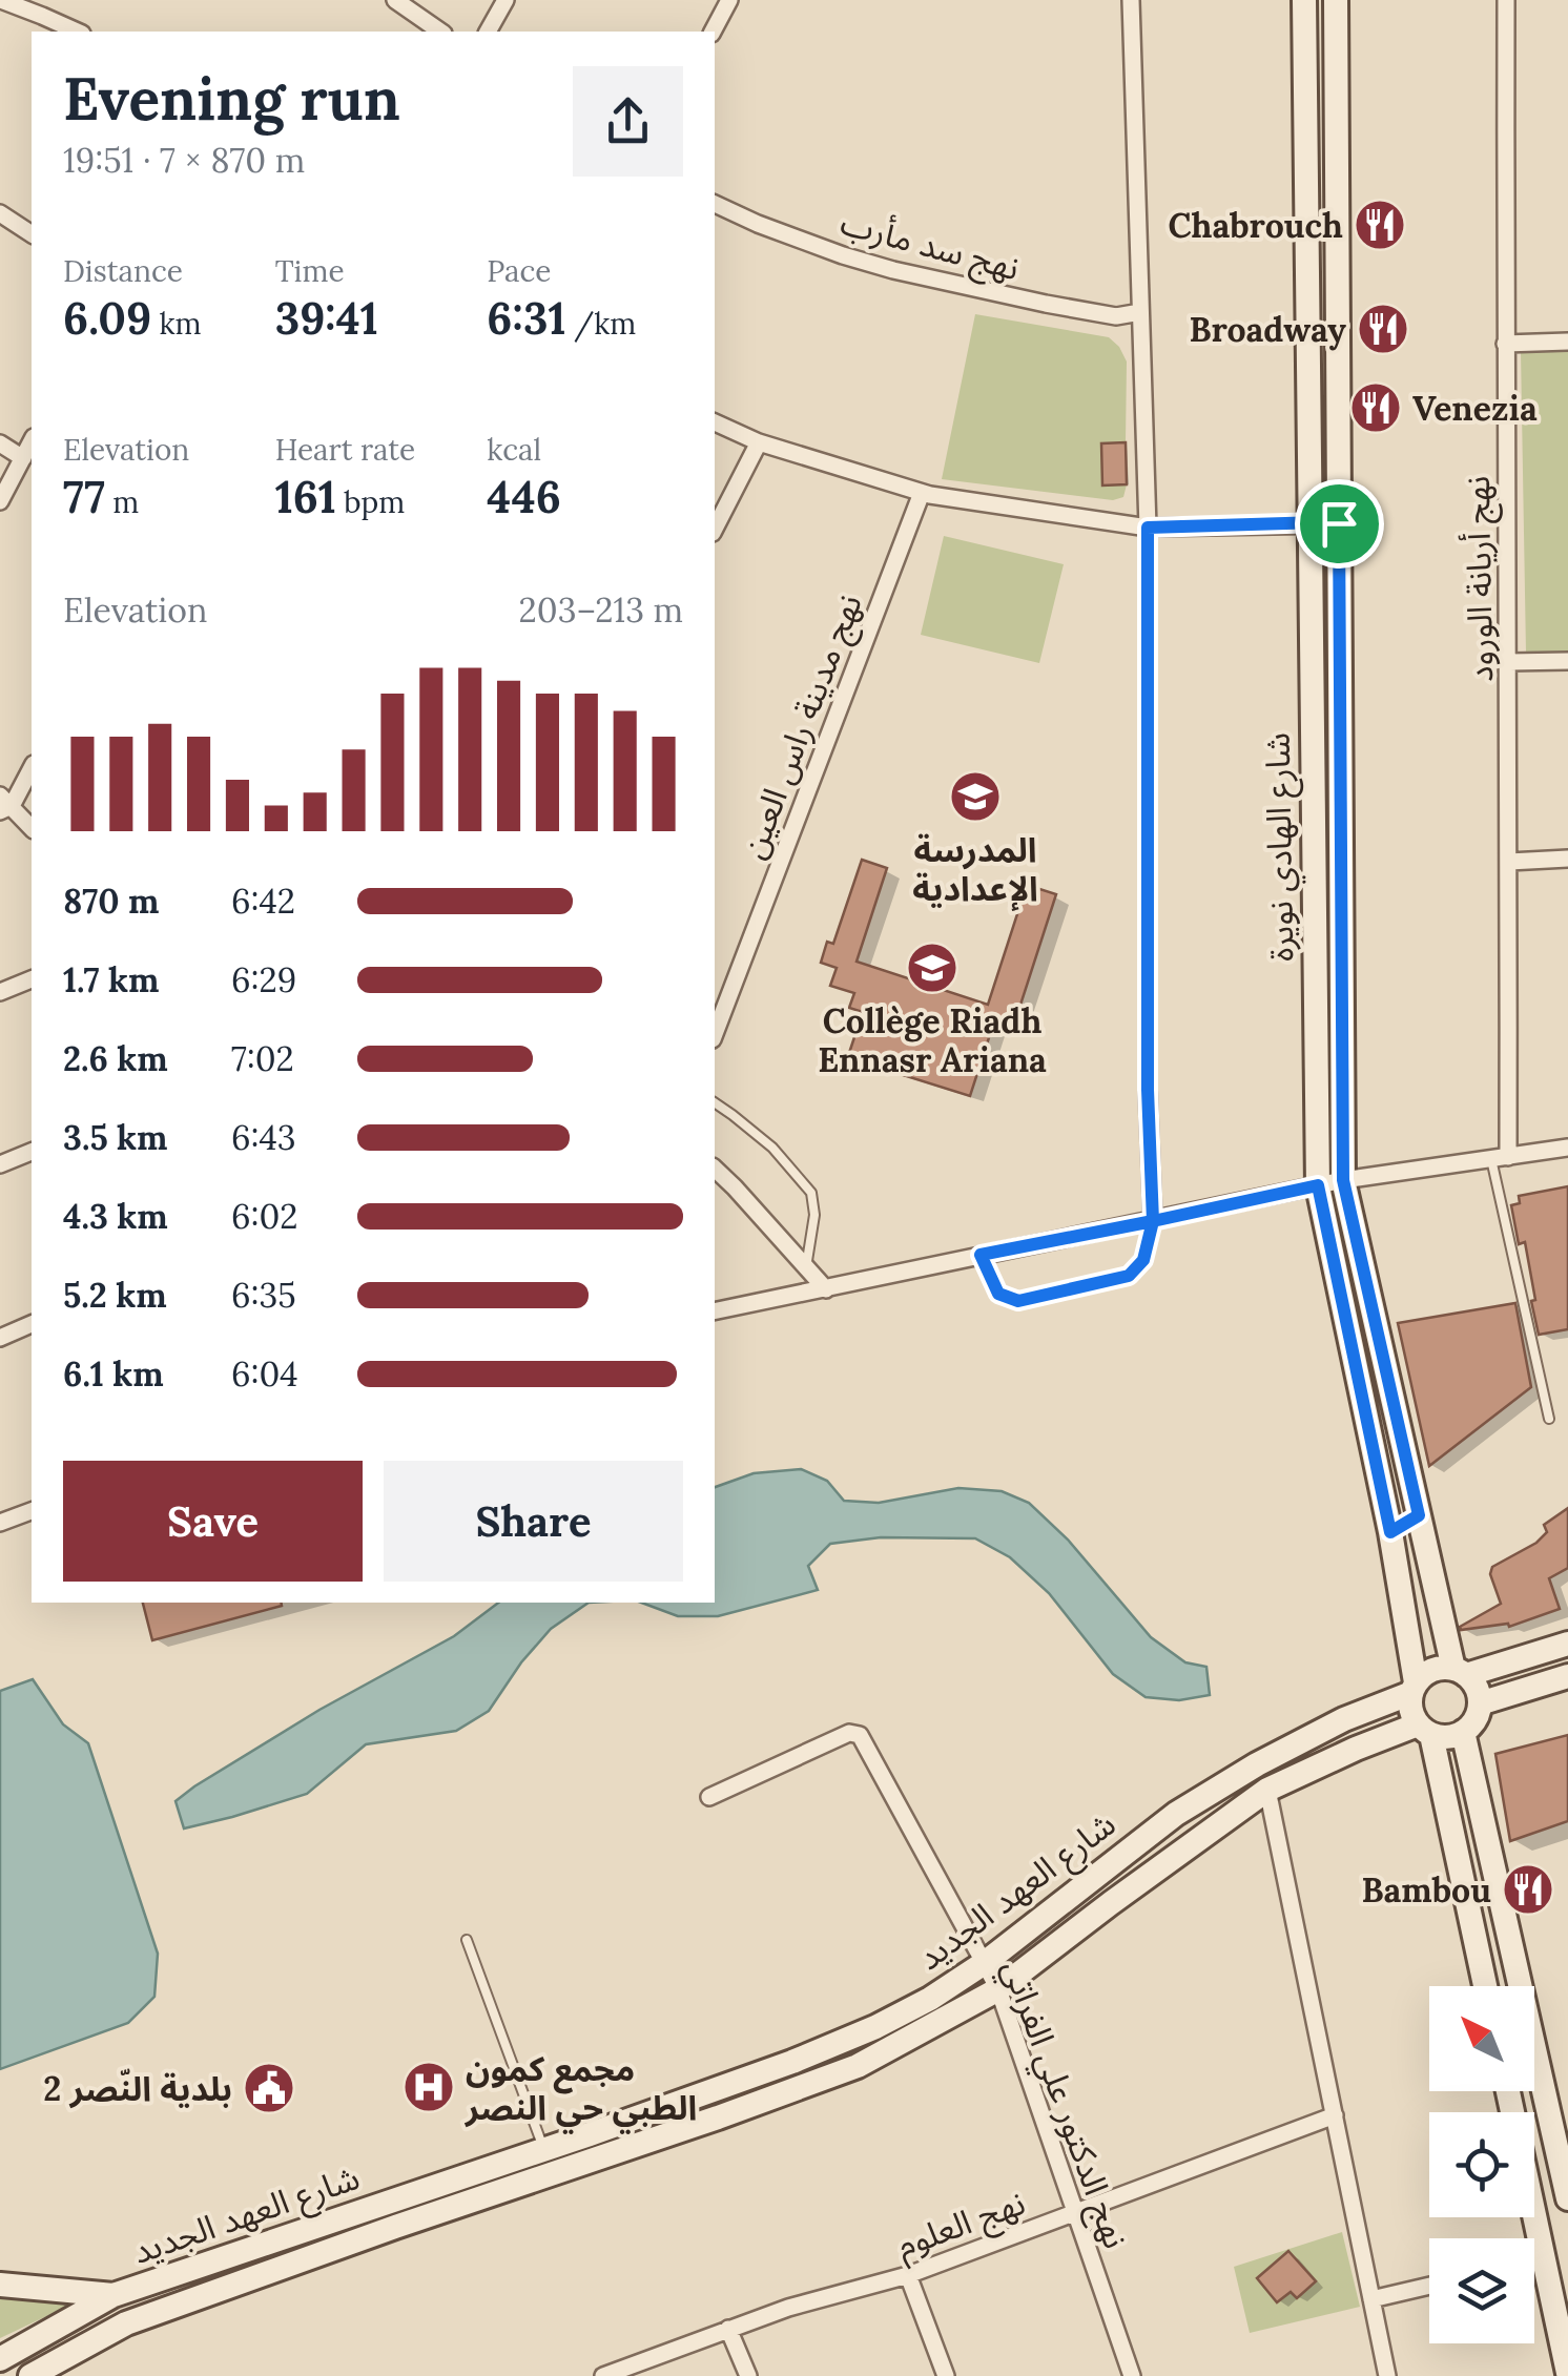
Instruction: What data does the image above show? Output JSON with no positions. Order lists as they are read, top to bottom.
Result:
{
  "streets": {
    "main road": ["شارع الهادي نويرة", "شارع العهد الجديد"],
    "street": [
      "نهج سد مأرب",
      "نهج أريانة الورود",
      "نهج مدينة راس العين",
      "نهج الدكتور علي الفراتي",
      "نهج العلوم"
    ]
  },
  "crossings": [
    ["شارع الهادي نويرة", "شارع العهد الجديد"],
    ["شارع العهد الجديد", "نهج الدكتور علي الفراتي"],
    ["نهج الدكتور علي الفراتي", "نهج العلوم"]
  ],
  "places": {
    "restaurant": [
      "Chabrouch",
      "Broadway",
      "Venezia",
      "Bambou"
    ],
    "school or university": ["المدرسة الإعدادية", "Collège Riadh Ennasr Ariana"],
    "hospital": ["مجمع كمون الطبي حي النصر"],
    "public building": ["بلدية النّصر 2"]
  },
  "north": "top left",
  "page": {
    "heading": ["Evening run", "19:51 · 7 × 870 m"],
    "stats": [
      ["Distance", "6.09 km"],
      ["Time", "39:41"],
      ["Pace", "6:31 /km"],
      ["Elevation", "77 m"],
      ["Heart rate", "161 bpm"],
      ["kcal", "446"]
    ],
    "chart": ["Elevation", "203–213 m"],
    "list": [
      {
        "name": "870 m",
        "note": "6:42"
      },
      {
        "name": "1.7 km",
        "note": "6:29"
      },
      {
        "name": "2.6 km",
        "note": "7:02"
      },
      {
        "name": "3.5 km",
        "note": "6:43"
      },
      {
        "name": "4.3 km",
        "note": "6:02"
      },
      {
        "name": "5.2 km",
        "note": "6:35"
      },
      {
        "name": "6.1 km",
        "note": "6:04"
      }
    ],
    "buttons": ["Save", "Share"]
  }
}
